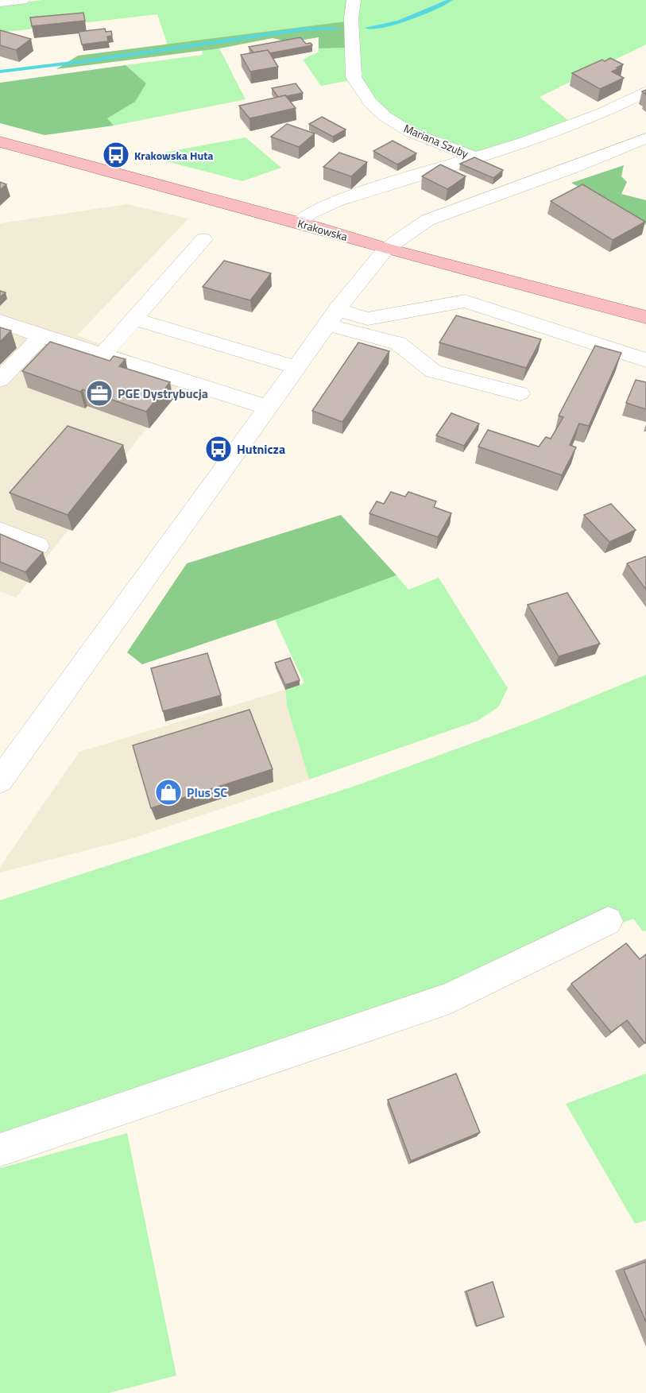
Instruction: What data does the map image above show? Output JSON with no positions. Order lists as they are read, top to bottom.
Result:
{
  "streets": {
    "main road": ["Krakowska"],
    "street": ["Mariana Szuby"]
  },
  "places": {
    "bus stop": ["Krakowska Huta", "Hutnicza"],
    "office": ["PGE Dystrybucja"],
    "shop": ["Plus SC"]
  }
}
